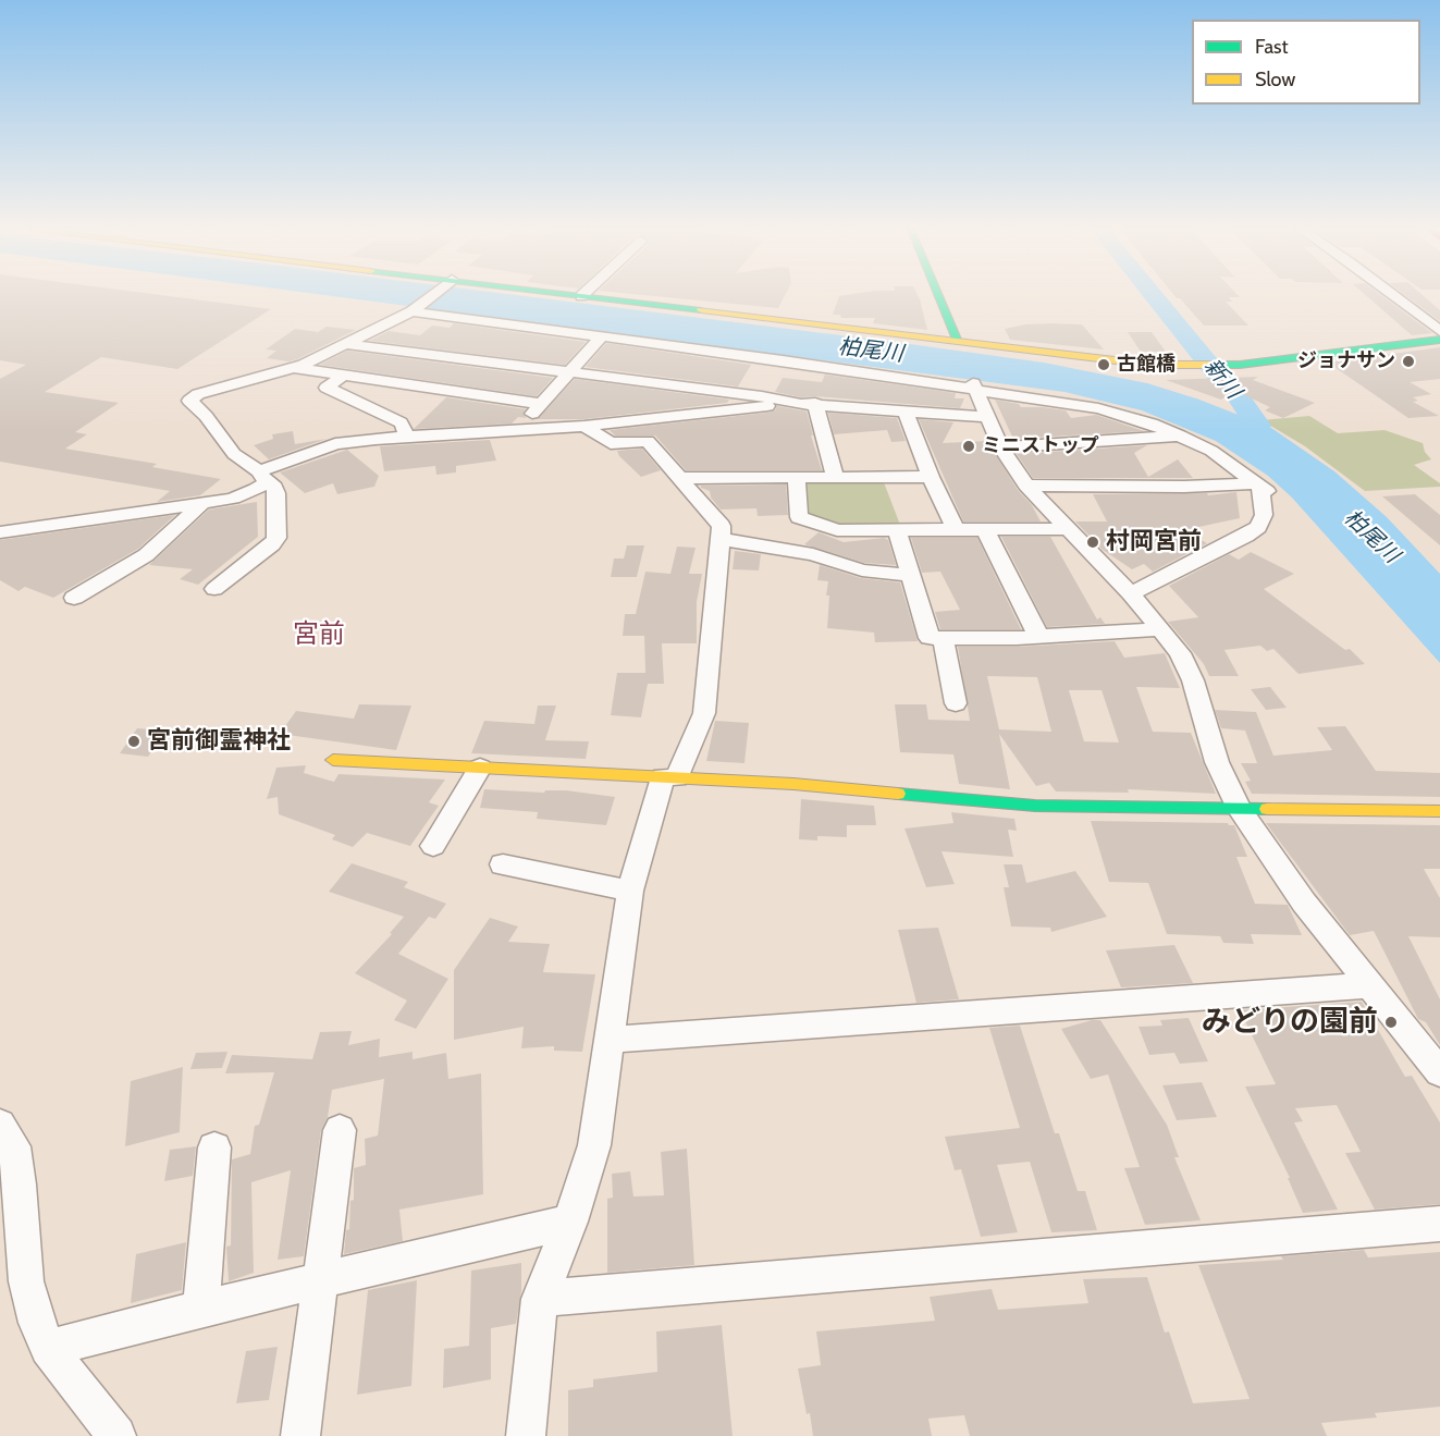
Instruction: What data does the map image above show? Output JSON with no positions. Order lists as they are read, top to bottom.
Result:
{
  "districts": ["宮前"],
  "water": ["柏尾川", "新川"],
  "places": [
    "ジョナサン",
    "古館橋",
    "ミニストップ",
    "村岡宮前",
    "宮前御霊神社",
    "みどりの園前"
  ],
  "legend": ["Fast", "Slow"]
}
